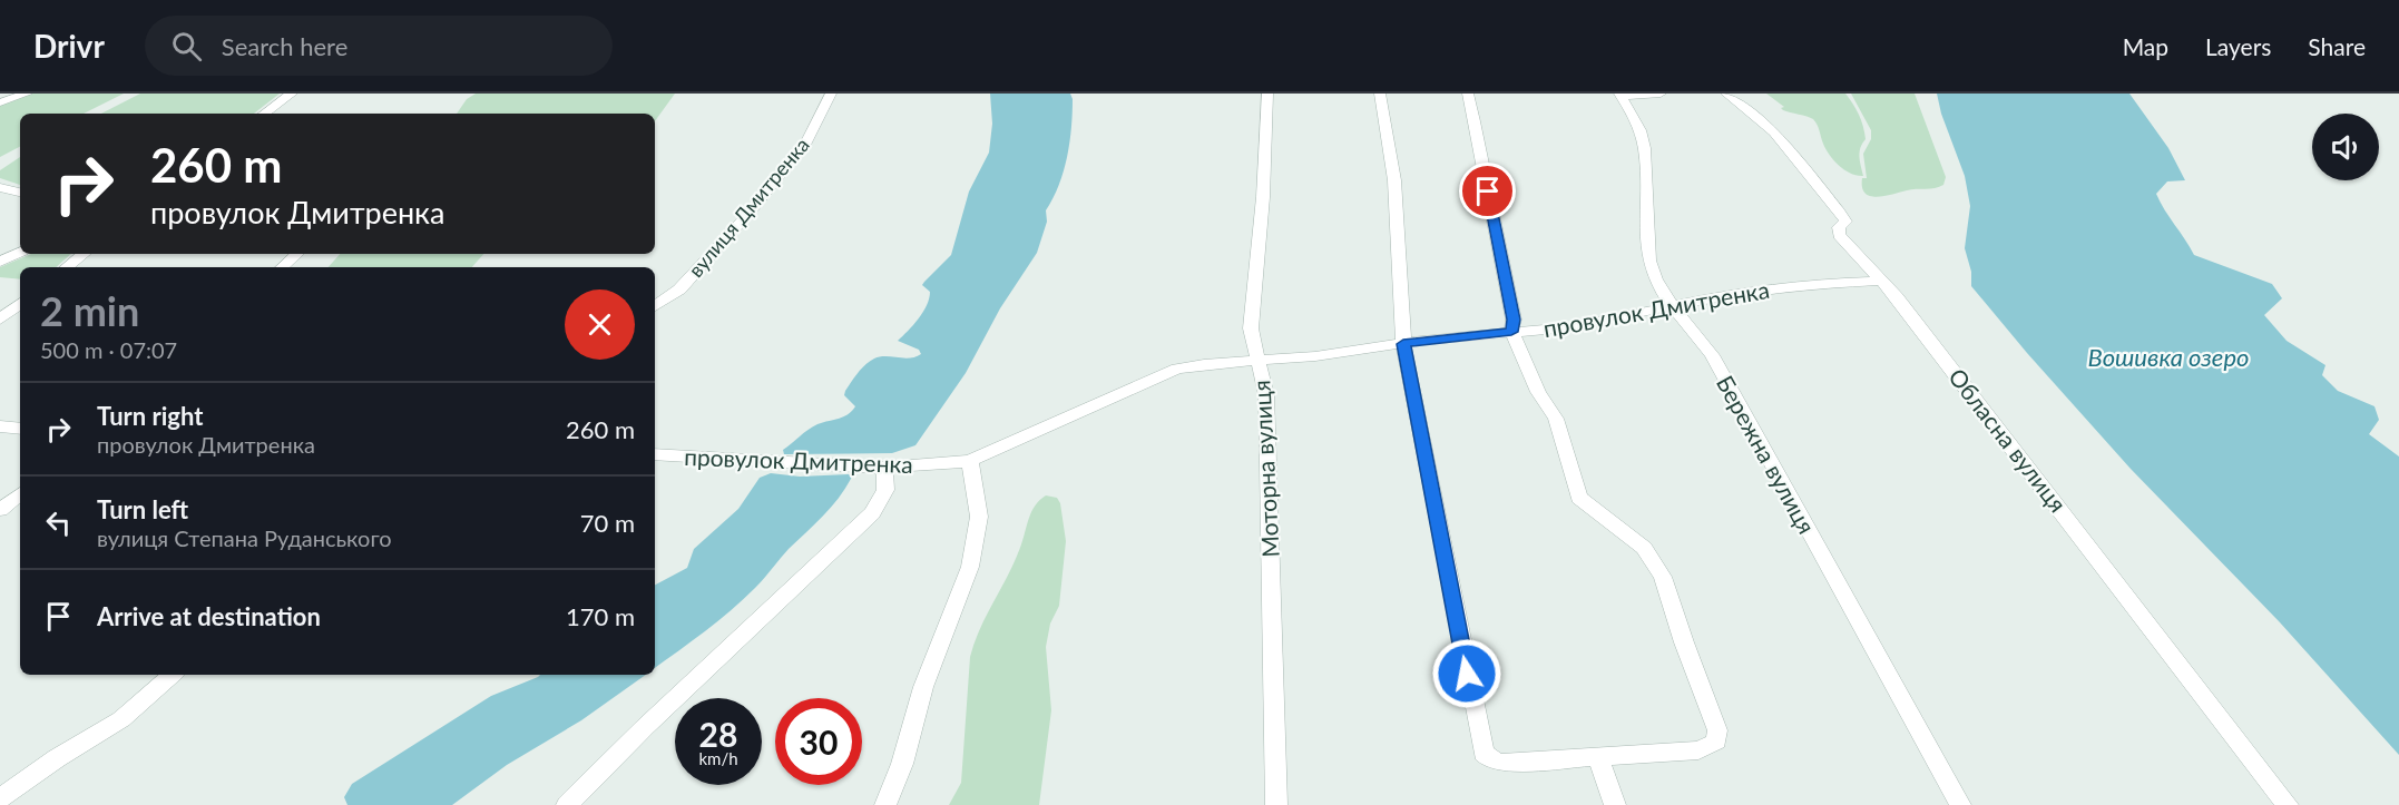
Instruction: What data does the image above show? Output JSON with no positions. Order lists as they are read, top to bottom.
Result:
{
  "streets": {
    "street": [
      "вулиця Дмитренка",
      "провулок Дмитренка",
      "Обласна вулиця",
      "Бережна вулиця",
      "Моторна вулиця"
    ]
  },
  "crossings": [
    ["провулок Дмитренка", "Обласна вулиця"],
    ["провулок Дмитренка", "Бережна вулиця"],
    ["провулок Дмитренка", "Моторна вулиця"]
  ],
  "water": ["Вошивка озеро"],
  "page": {
    "header": "Drivr",
    "search": "Search here",
    "nav": ["Map", "Layers", "Share"],
    "turn": ["260 m", "провулок Дмитренка"],
    "heading": ["2 min", "500 m · 07:07"],
    "list": [
      {
        "name": "Turn right",
        "note": "провулок Дмитренка",
        "value": "260 m"
      },
      {
        "name": "Turn left",
        "note": "вулиця Степана Руданського",
        "value": "70 m"
      },
      {
        "name": "Arrive at destination",
        "value": "170 m"
      }
    ],
    "speed": "28 km/h",
    "limit": "30"
  }
}
